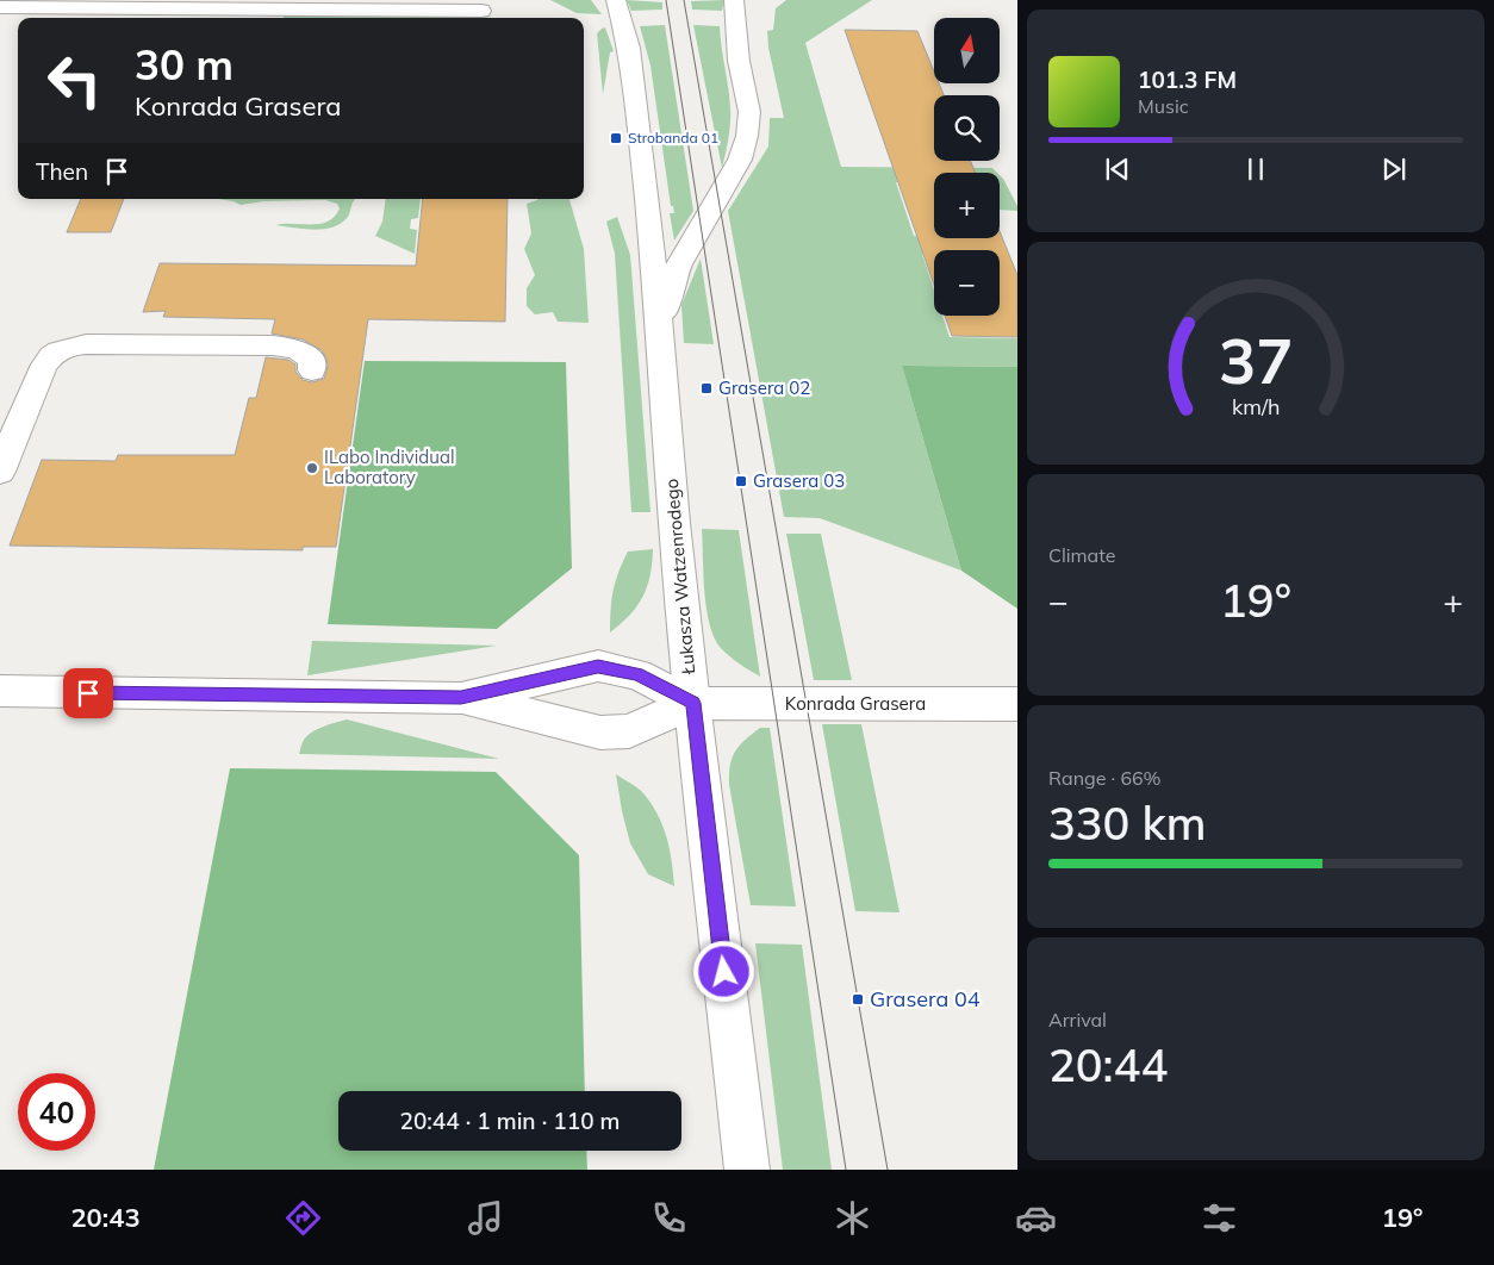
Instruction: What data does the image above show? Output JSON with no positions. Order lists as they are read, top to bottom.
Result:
{
  "streets": {
    "street": ["Łukasza Watzenrodego", "Konrada Grasera"]
  },
  "crossings": [
    ["Łukasza Watzenrodego", "Konrada Grasera"]
  ],
  "places": {
    "transit": [
      "Strobanda 01",
      "Grasera 02",
      "Grasera 03",
      "Grasera 04"
    ],
    "other": ["ILabo Individual Laboratory"]
  },
  "north": "top",
  "page": {
    "map_buttons": ["+", "−"],
    "turn": ["30 m", "Konrada Grasera"],
    "song": ["101.3 FM", "Music"],
    "then": "Then",
    "tile": [
      "Climate",
      ["Range · 66%", "330 km"],
      ["Arrival", "20:44"]
    ],
    "heat": ["−", "19°", "+"],
    "limit": "40",
    "trip": "20:44 · 1 min · 110 m",
    "tabs": ["20:43", "19°"],
    "gauge": ["37", "km/h"]
  }
}
